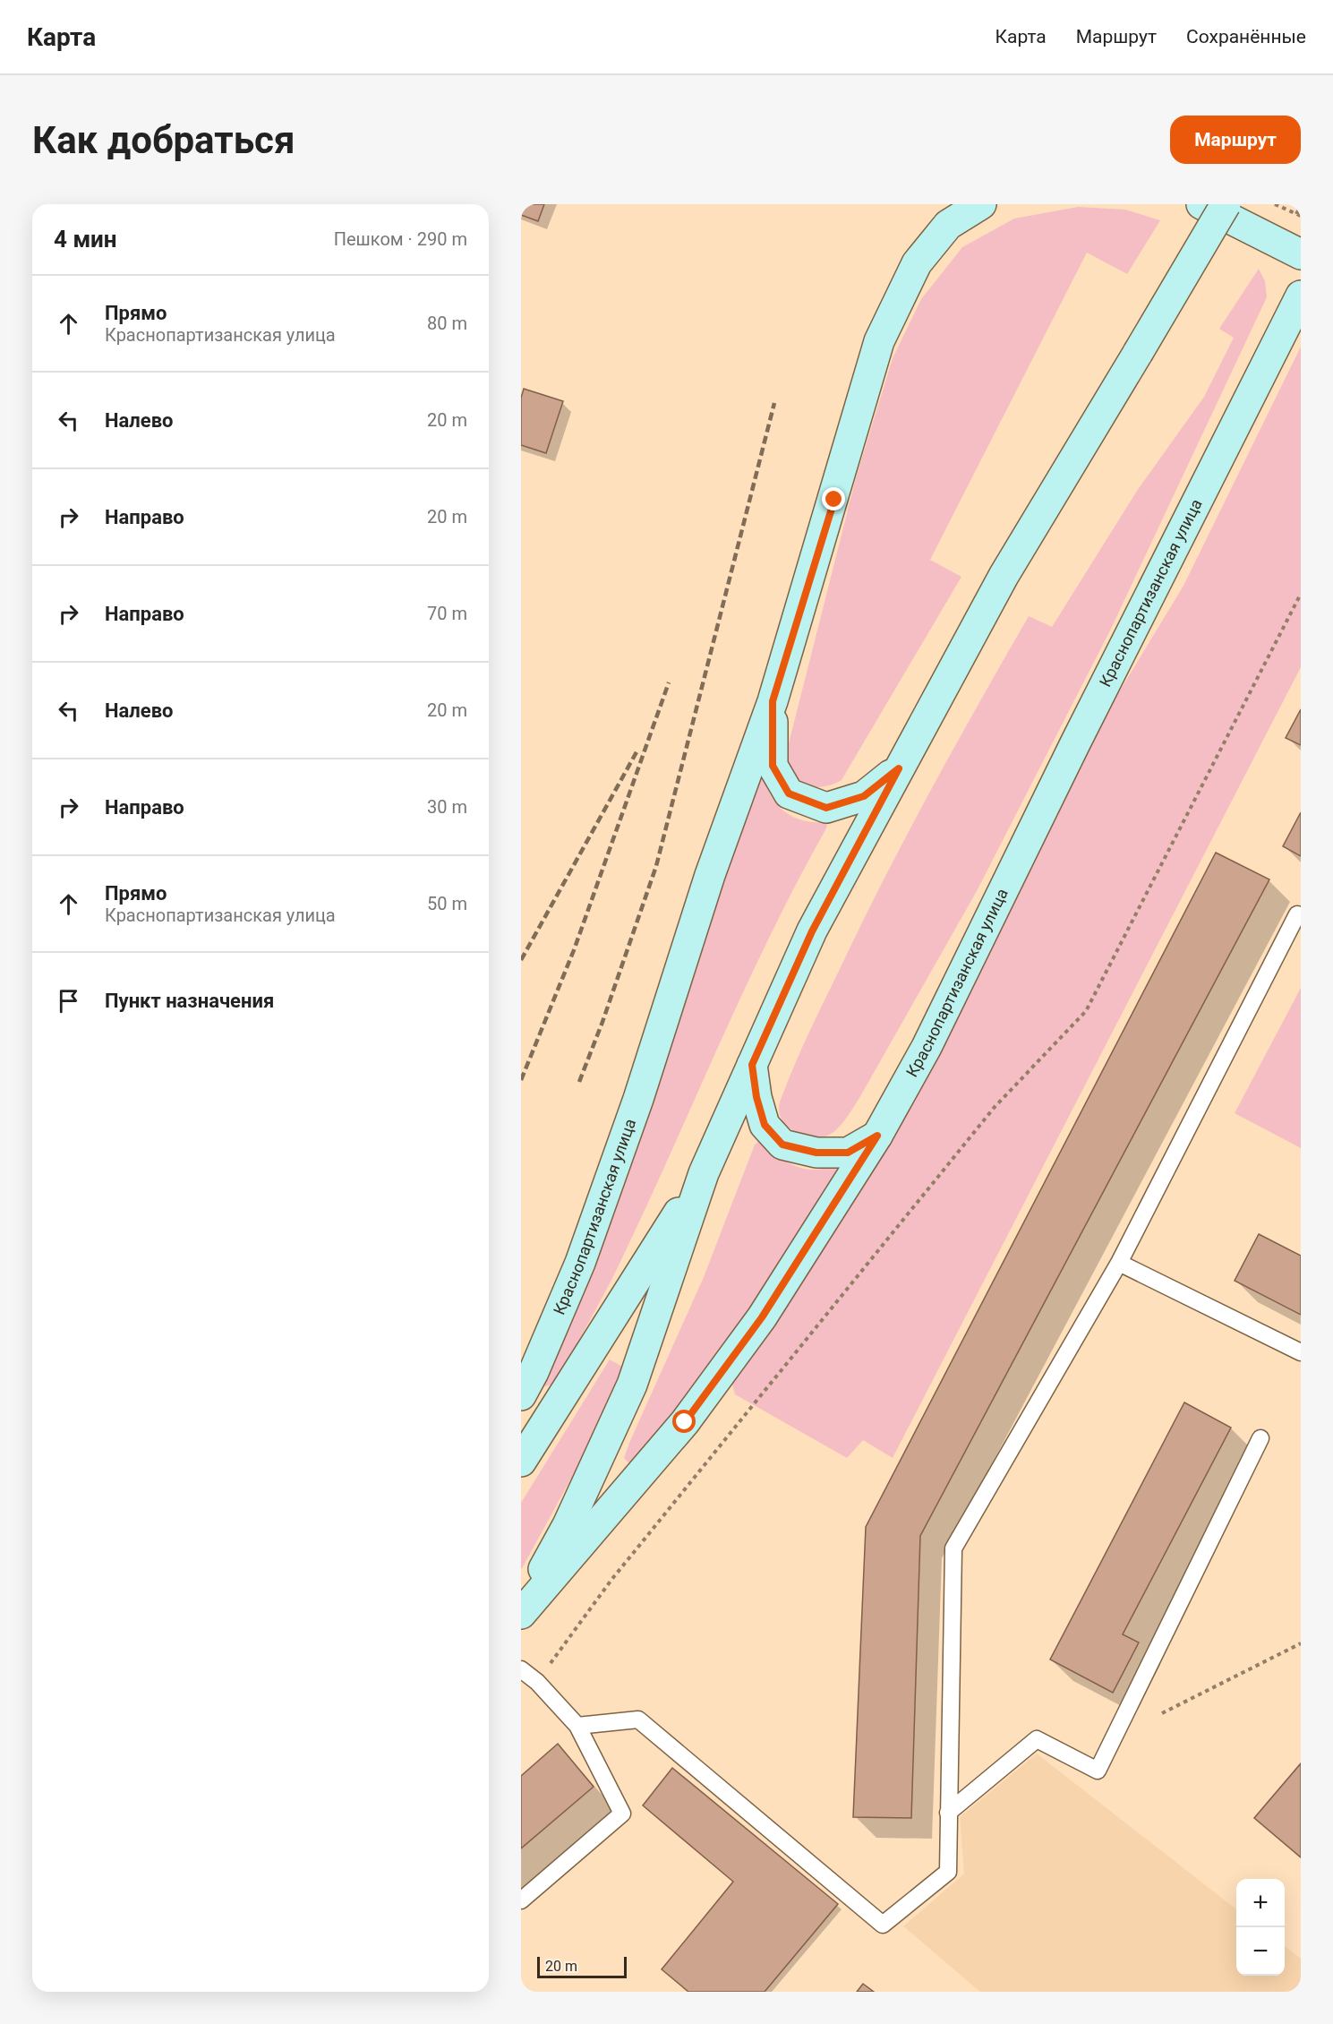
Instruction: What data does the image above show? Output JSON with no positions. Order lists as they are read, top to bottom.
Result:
{
  "streets": {
    "main road": ["Краснопартизанская улица"]
  },
  "scale_bar": "20 m",
  "page": {
    "header": "Карта",
    "nav": ["Карта", "Маршрут", "Сохранённые"],
    "buttons": "Маршрут",
    "title": "Как добраться",
    "heading": ["4 мин", "Пешком · 290 m"],
    "list": [
      ["Прямо", "Краснопартизанская улица", "80 m"],
      ["Налево", "20 m"],
      ["Направо", "20 m"],
      ["Направо", "70 m"],
      ["Налево", "20 m"],
      ["Направо", "30 m"],
      ["Прямо", "Краснопартизанская улица", "50 m"],
      "Пункт назначения"
    ],
    "map_buttons": ["+", "−"],
    "scale": "20 m"
  }
}
